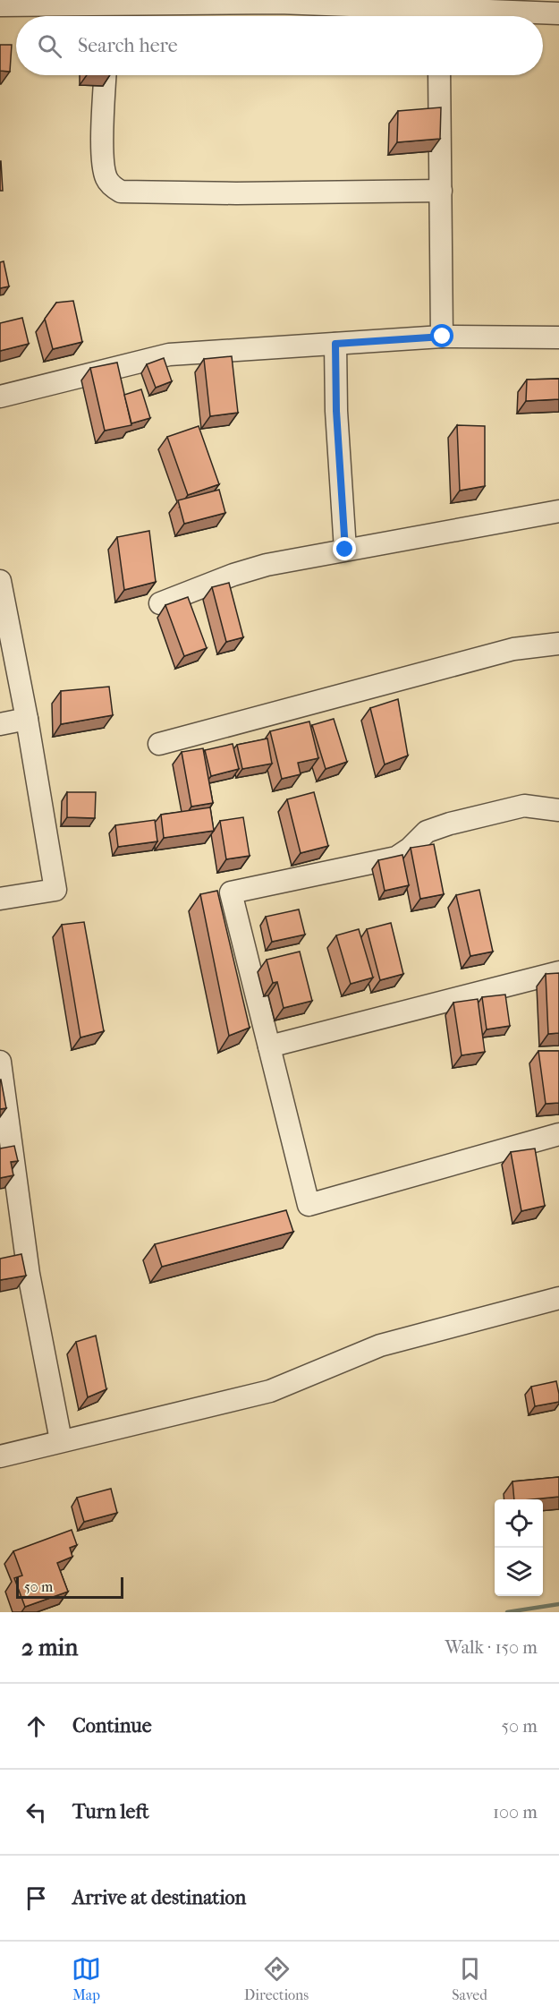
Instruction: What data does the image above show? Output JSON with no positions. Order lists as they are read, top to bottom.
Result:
{
  "scale_bar": "50 m",
  "page": {
    "search": "Search here",
    "scale": "50 m",
    "heading": ["2 min", "Walk · 150 m"],
    "list": [
      ["Continue", "50 m"],
      ["Turn left", "100 m"],
      "Arrive at destination"
    ],
    "nav": ["Map", "Directions", "Saved"]
  }
}
